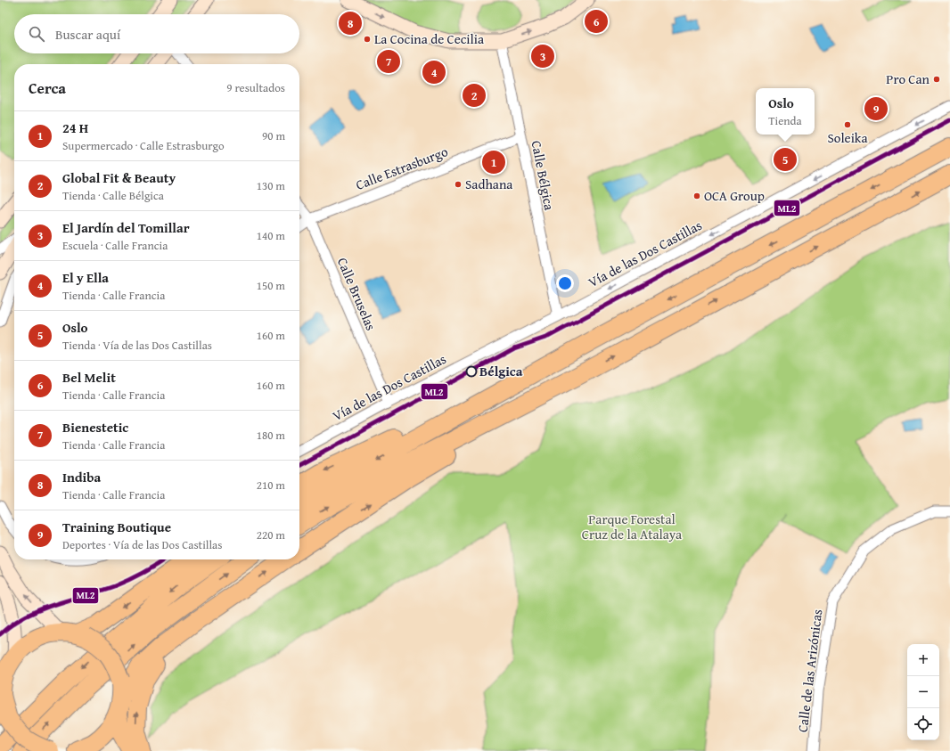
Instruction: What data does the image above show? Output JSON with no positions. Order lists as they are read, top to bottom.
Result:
{
  "streets": {
    "street": [
      "Calle Estrasburgo",
      "Calle Bélgica",
      "Vía de las Dos Castillas",
      "Calle Bruselas",
      "Calle de las Arizónicas"
    ]
  },
  "crossings": [
    ["Calle Estrasburgo", "Calle Bélgica"],
    ["Calle Estrasburgo", "Calle Bruselas"],
    ["Calle Bélgica", "Vía de las Dos Castillas"],
    ["Vía de las Dos Castillas", "Calle Bruselas"]
  ],
  "one_way": ["Vía de las Dos Castillas"],
  "parks": ["Parque Forestal Cruz de la Atalaya"],
  "places": [
    "La Cocina de Cecilia",
    "Pro Can",
    "Soleika",
    "Sadhana",
    "OCA Group",
    "Bélgica"
  ],
  "lines": ["transit line ML2"],
  "page": {
    "pins": [
      "6",
      "8",
      "3",
      "7",
      "4",
      "2",
      "9",
      "5",
      "1"
    ],
    "search": "Buscar aquí",
    "heading": ["Cerca", "9 resultados"],
    "popup": ["Oslo", "Tienda"],
    "list": [
      {
        "mark": "1",
        "name": "24 H",
        "note": "Supermercado · Calle Estrasburgo",
        "value": "90 m"
      },
      {
        "mark": "2",
        "name": "Global Fit & Beauty",
        "note": "Tienda · Calle Bélgica",
        "value": "130 m"
      },
      {
        "mark": "3",
        "name": "El Jardín del Tomillar",
        "note": "Escuela · Calle Francia",
        "value": "140 m"
      },
      {
        "mark": "4",
        "name": "El y Ella",
        "note": "Tienda · Calle Francia",
        "value": "150 m"
      },
      {
        "mark": "5",
        "name": "Oslo",
        "note": "Tienda · Vía de las Dos Castillas",
        "value": "160 m"
      },
      {
        "mark": "6",
        "name": "Bel Melit",
        "note": "Tienda · Calle Francia",
        "value": "160 m"
      },
      {
        "mark": "7",
        "name": "Bienestetic",
        "note": "Tienda · Calle Francia",
        "value": "180 m"
      },
      {
        "mark": "8",
        "name": "Indiba",
        "note": "Tienda · Calle Francia",
        "value": "210 m"
      },
      {
        "mark": "9",
        "name": "Training Boutique",
        "note": "Deportes · Vía de las Dos Castillas",
        "value": "220 m"
      }
    ],
    "map_buttons": ["+", "−"]
  }
}
